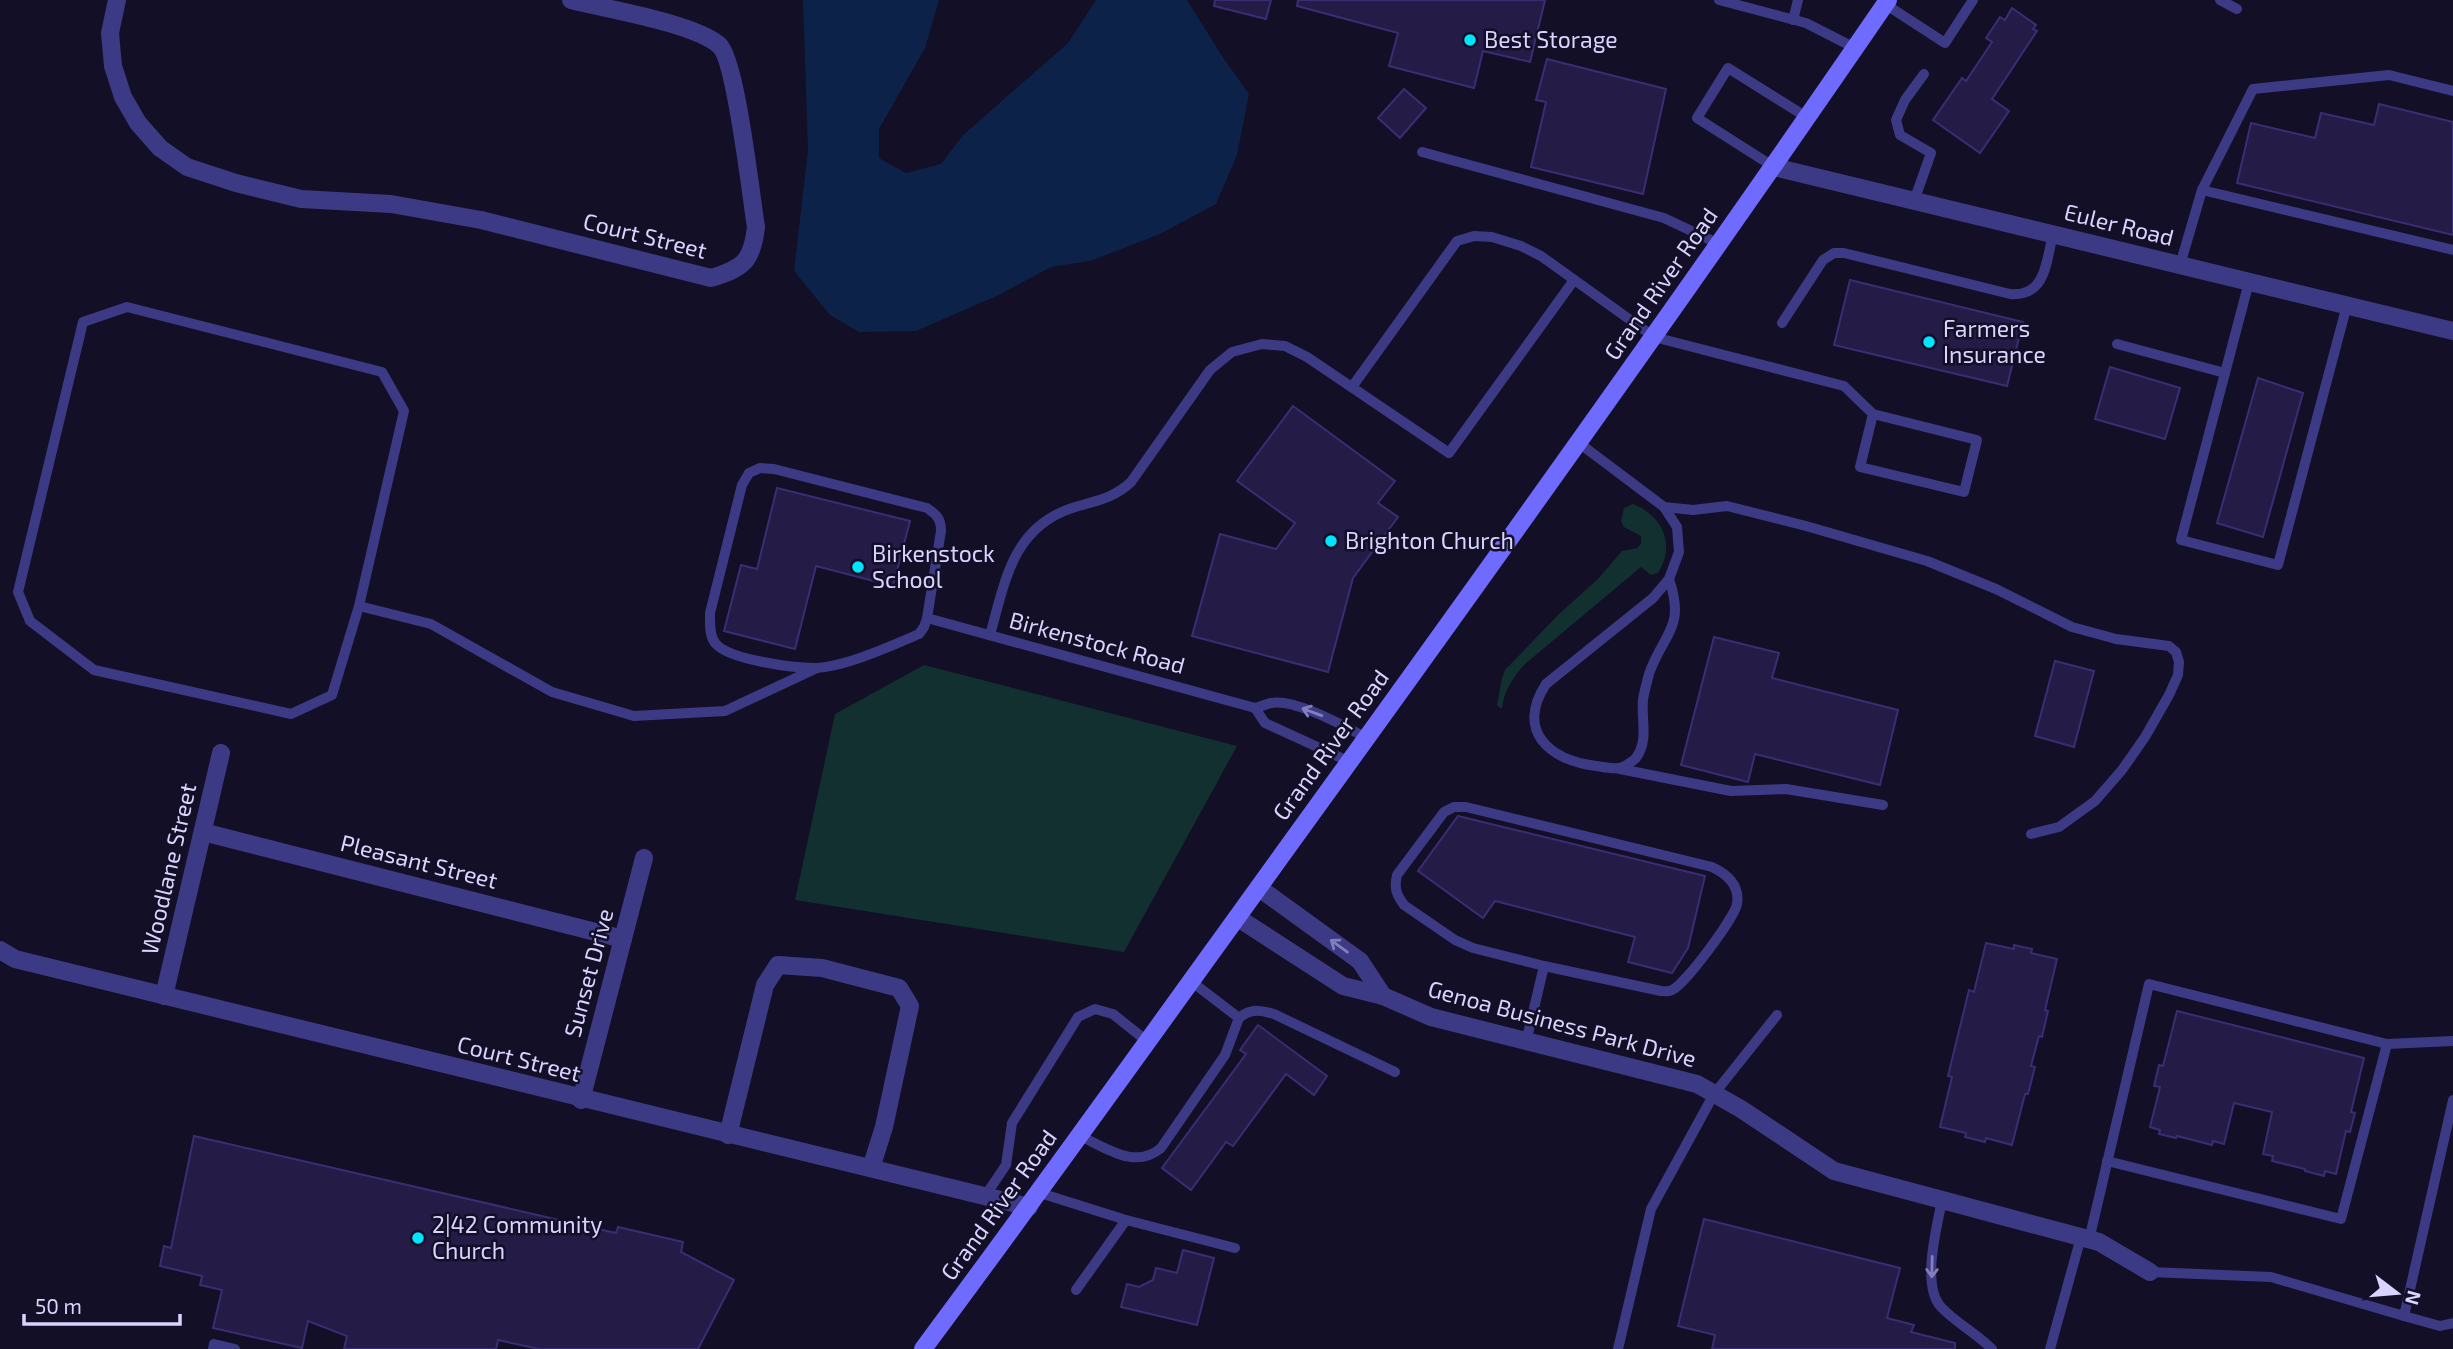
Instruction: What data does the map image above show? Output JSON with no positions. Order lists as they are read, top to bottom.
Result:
{
  "streets": {
    "main road": ["Grand River Road"],
    "street": [
      "Euler Road",
      "Court Street",
      "Pleasant Street",
      "Woodlane Street",
      "Sunset Drive",
      "Genoa Business Park Drive"
    ],
    "lane": ["Birkenstock Road"]
  },
  "crossings": [
    ["Euler Road", "Grand River Road"],
    ["Court Street", "Grand River Road"],
    ["Court Street", "Woodlane Street"],
    ["Court Street", "Sunset Drive"],
    ["Grand River Road", "Birkenstock Road"],
    ["Grand River Road", "Genoa Business Park Drive"],
    ["Pleasant Street", "Woodlane Street"],
    ["Pleasant Street", "Sunset Drive"]
  ],
  "places": [
    "Best Storage",
    "Farmers Insurance",
    "Brighton Church",
    "Birkenstock School",
    "2|42 Community Church"
  ],
  "scale_bar": "50 m",
  "north": "right"
}
